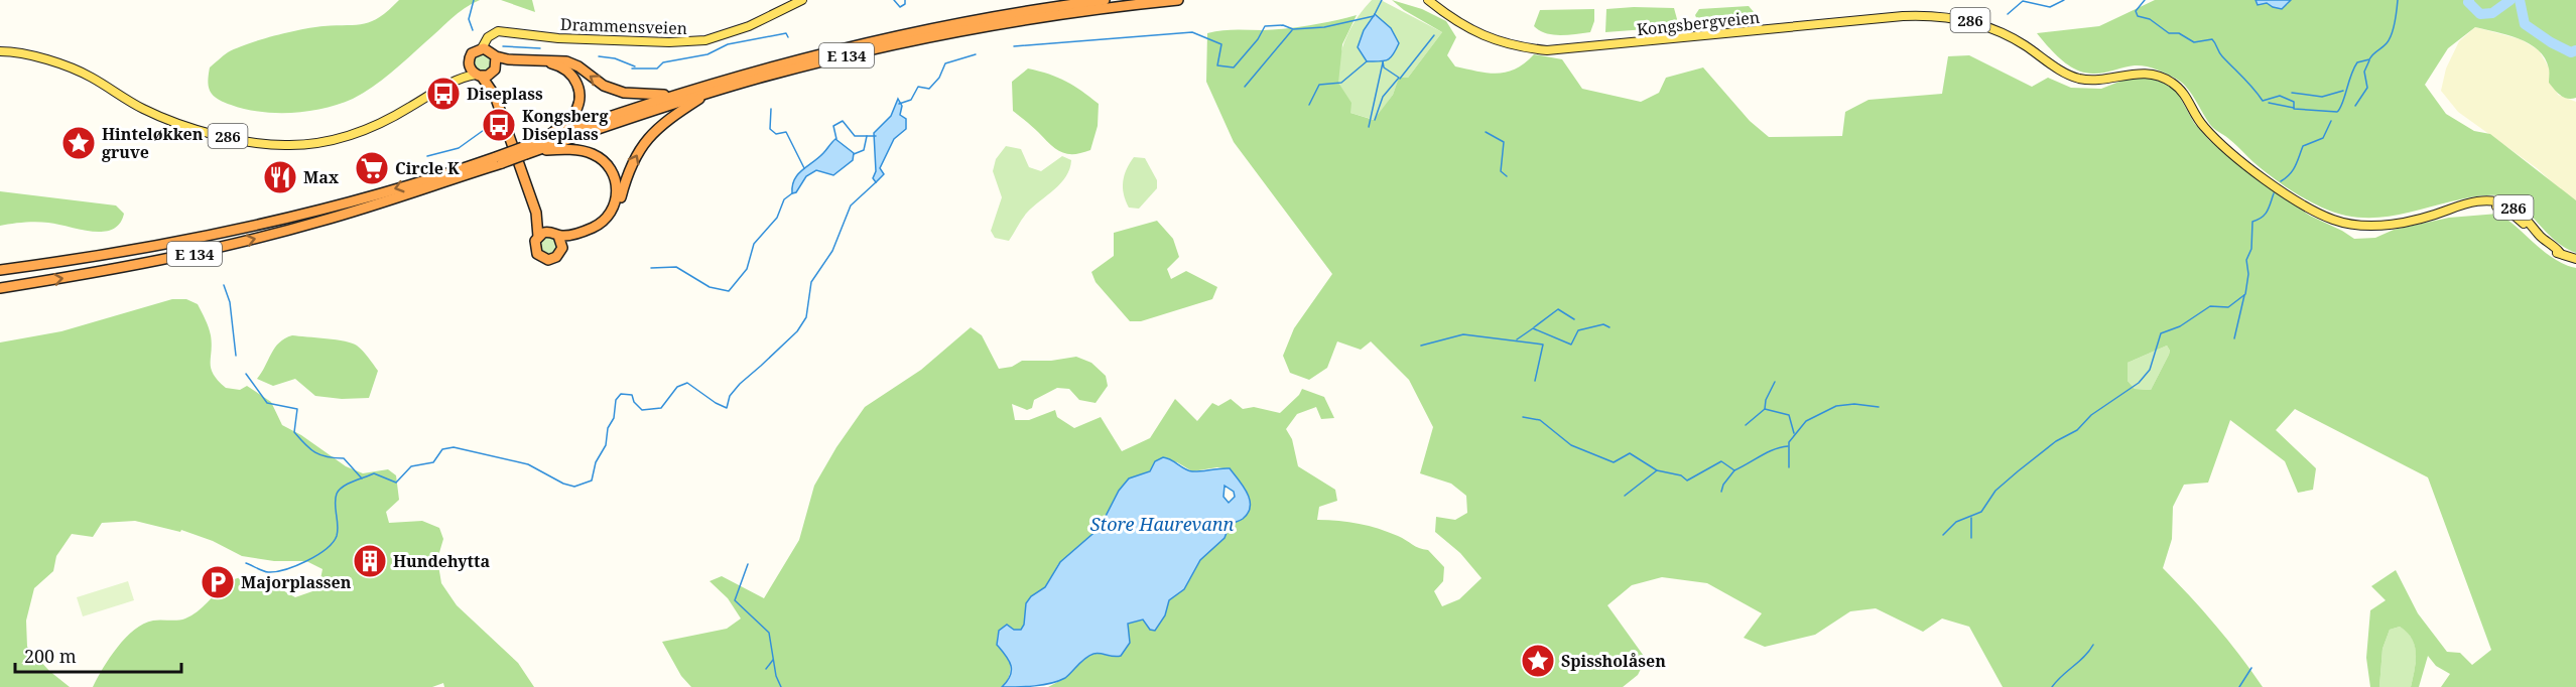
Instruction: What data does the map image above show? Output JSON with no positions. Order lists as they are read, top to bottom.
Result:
{
  "streets": {
    "highway": ["E 134"],
    "main road": ["286", "Kongsbergveien", "Drammensveien"]
  },
  "crossings": [
    ["286", "E 134"],
    ["Drammensveien", "E 134"]
  ],
  "water": ["Store Haurevann"],
  "places": {
    "bus stop": ["Diseplass", "Kongsberg Diseplass"],
    "place": ["Hinteløkken gruve", "Spissholåsen"],
    "supermarket": ["Circle K"],
    "restaurant": ["Max"],
    "building": ["Hundehytta"],
    "parking": ["Majorplassen"]
  },
  "scale_bar": "200 m"
}
